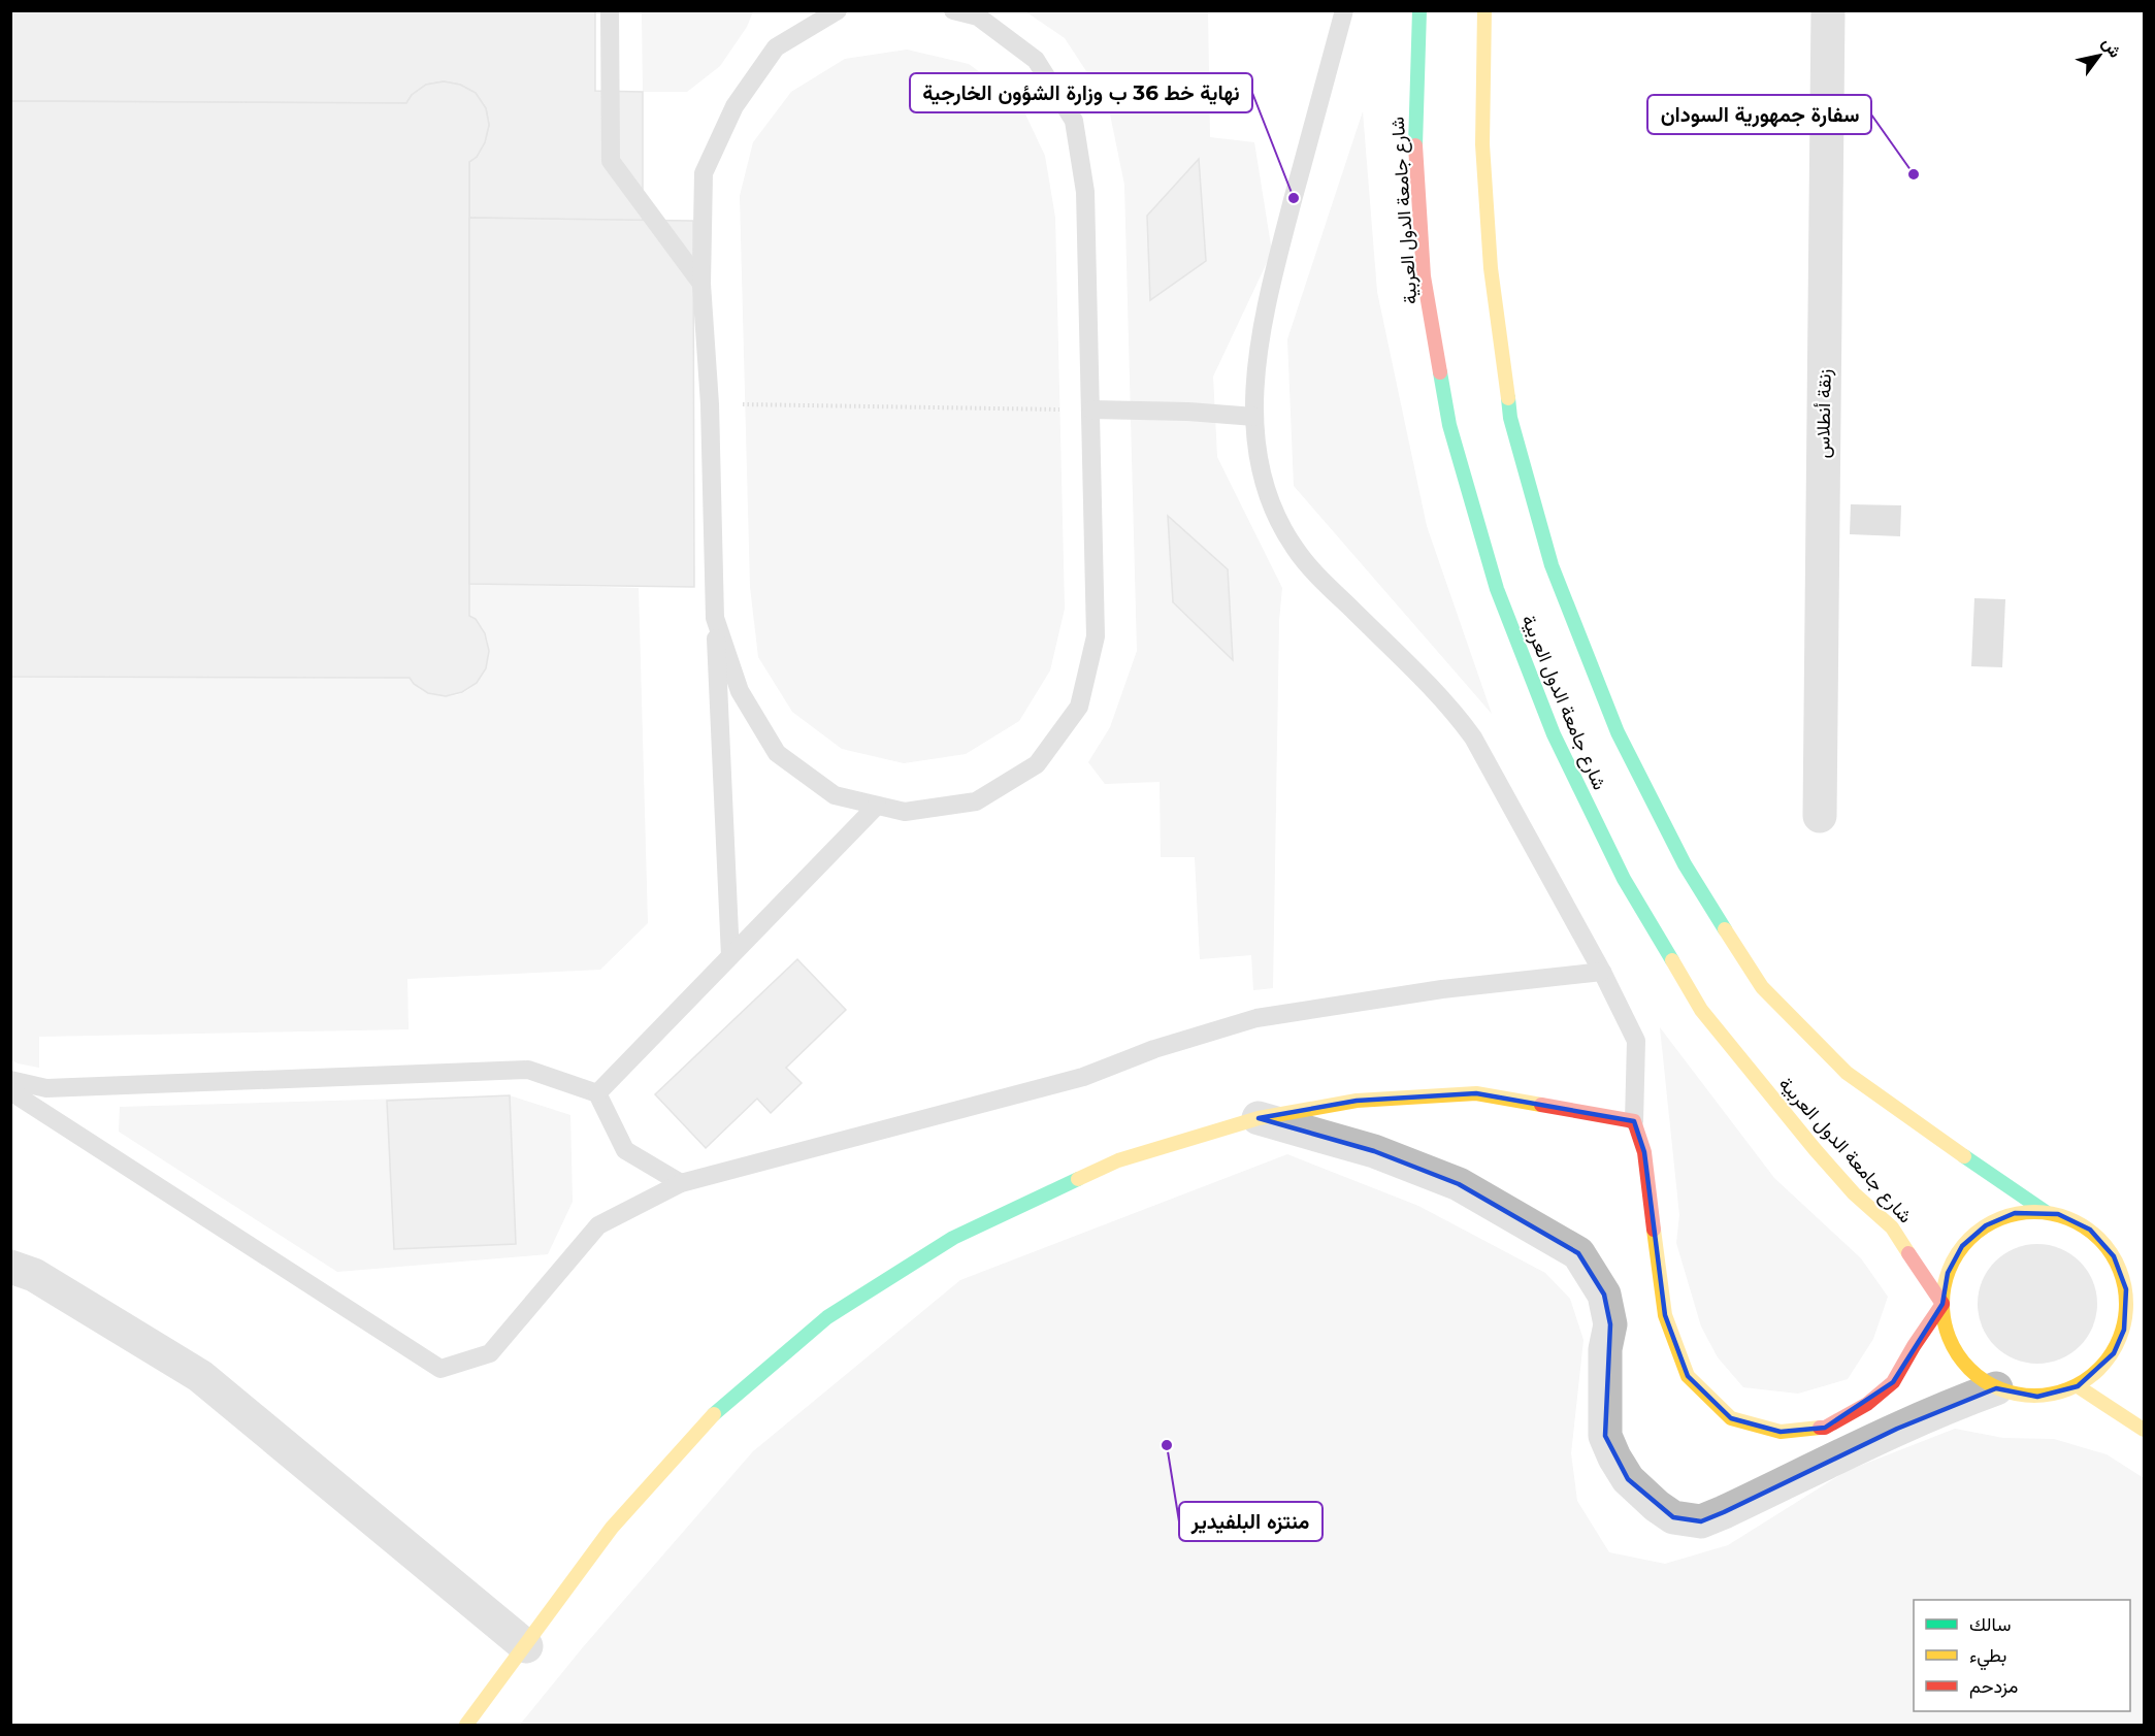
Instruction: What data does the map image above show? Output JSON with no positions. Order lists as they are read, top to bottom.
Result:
{
  "streets": {
    "street": ["شارع جامعة الدول العربية", "زنقة أنطلاس"]
  },
  "places": ["سفارة جمهورية السودان", "نهاية خط 36 ب وزارة الشؤون الخارجية", "منتزه البلفيدير"],
  "legend": ["سالك", "بطيء", "مزدحم"],
  "north": "top right"
}
